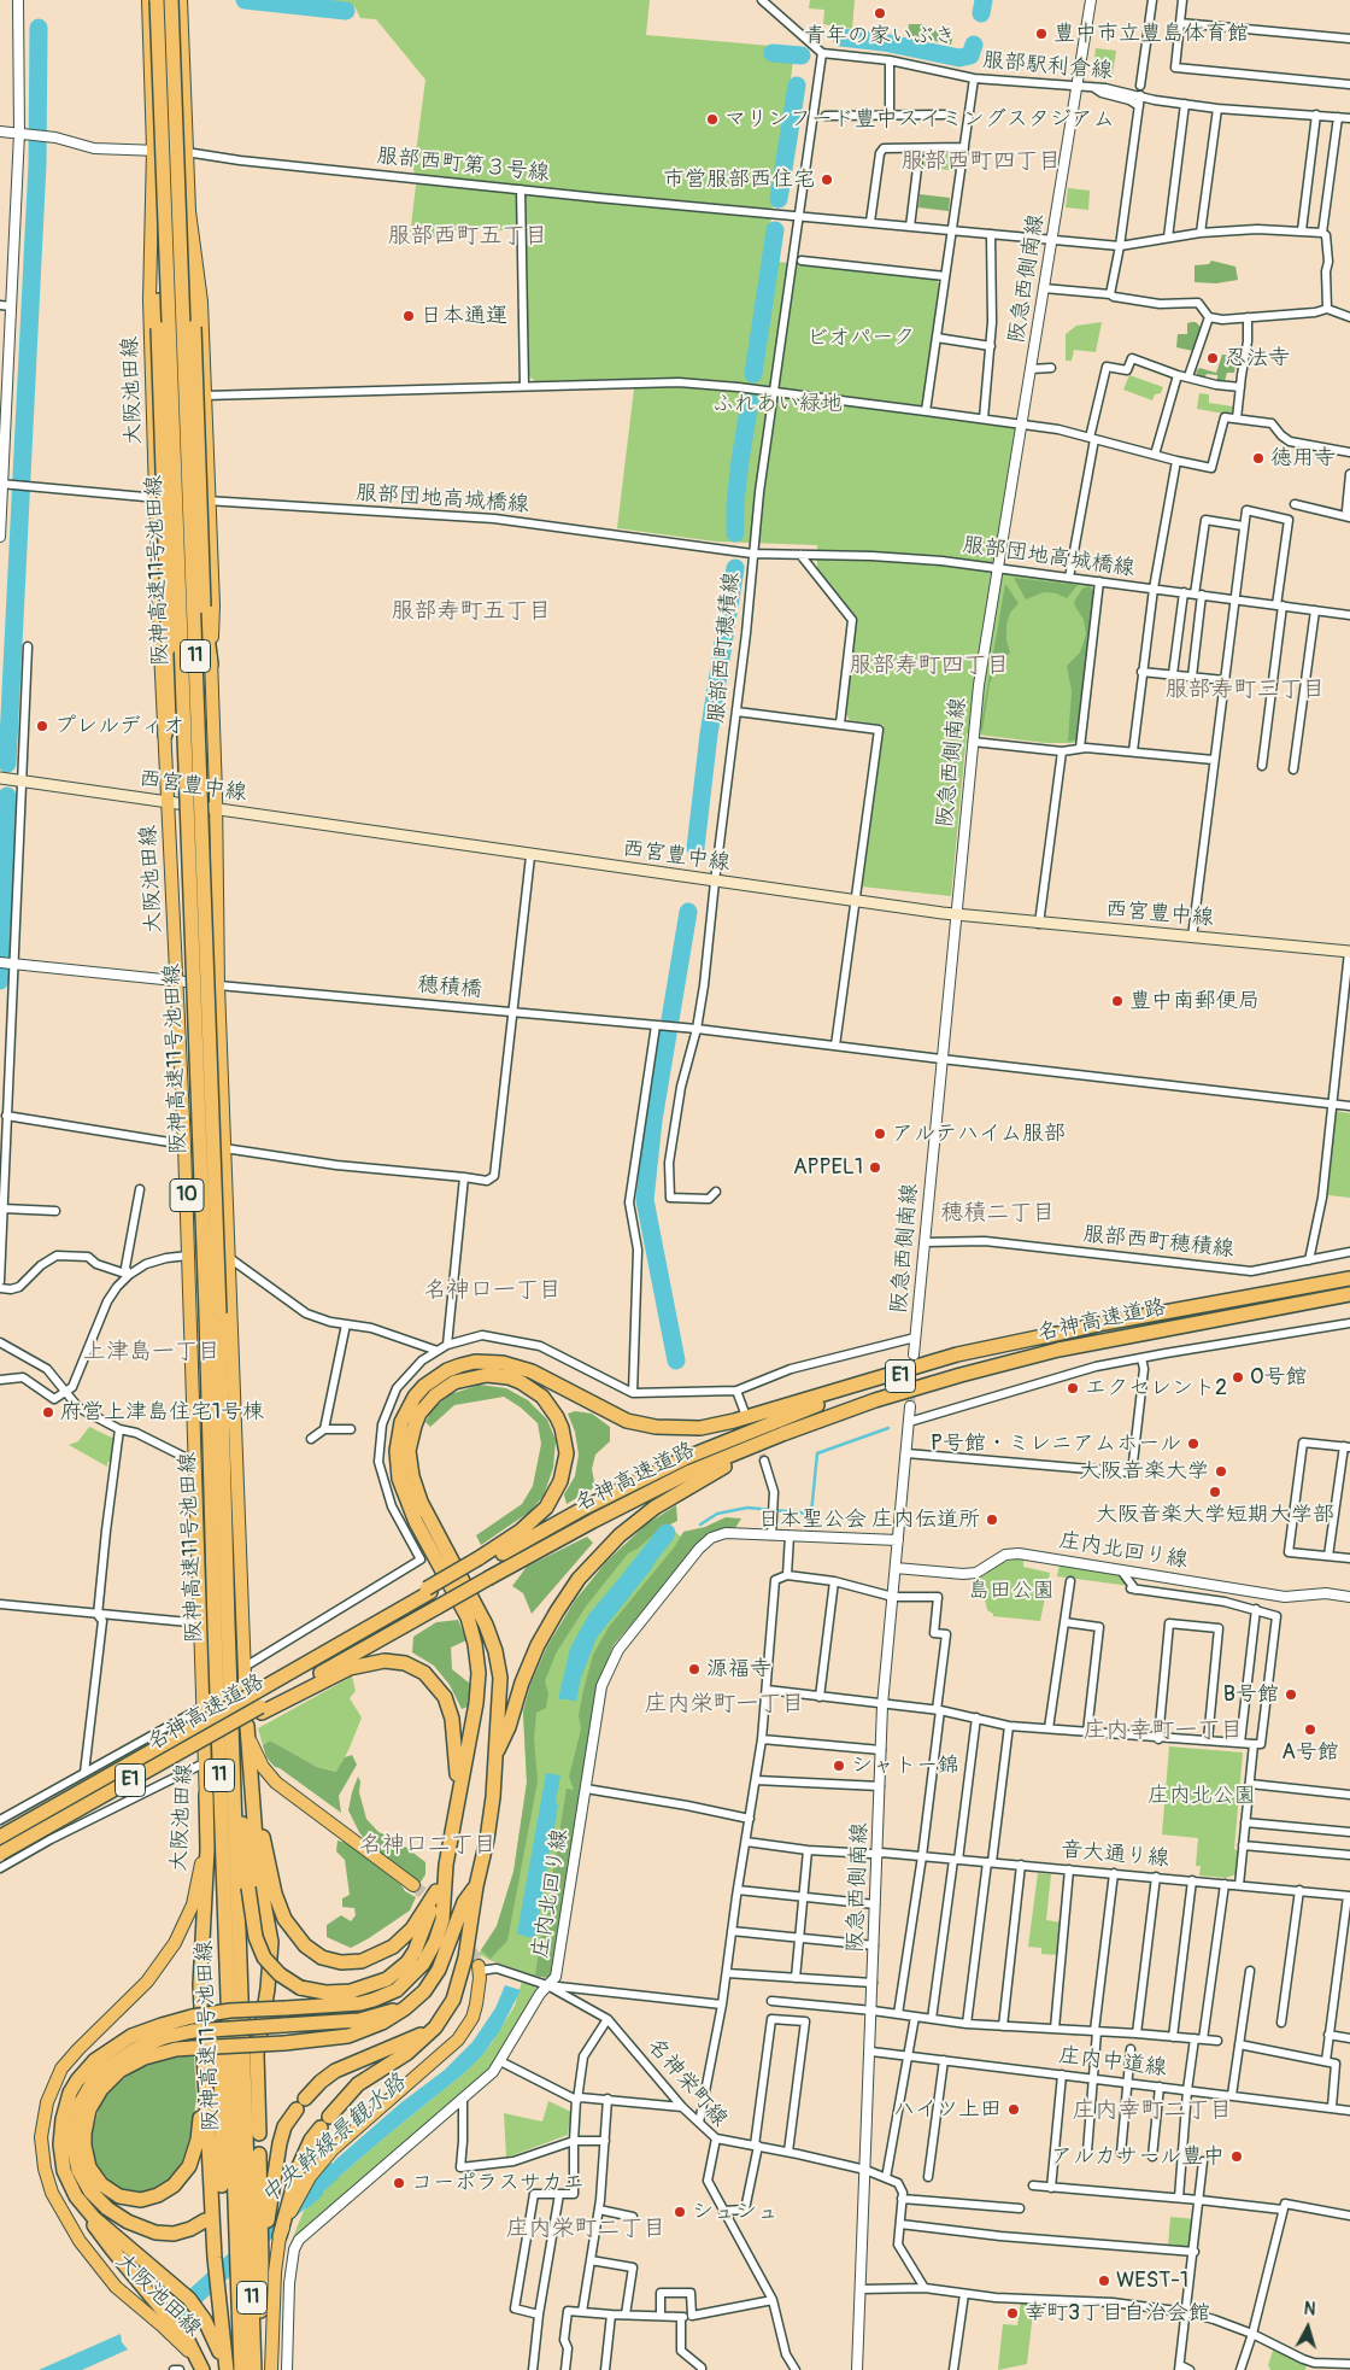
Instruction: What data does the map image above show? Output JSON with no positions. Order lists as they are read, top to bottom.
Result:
{
  "streets": {
    "highway": [
      "阪神高速11号池田線",
      "11",
      "名神高速道路",
      "E1"
    ],
    "main road": ["大阪池田線", "西宮豊中線", "10"],
    "street": [
      "服部駅利倉線",
      "服部西町第３号線",
      "阪急西側南線",
      "服部団地高城橋線",
      "服部西町穂積線",
      "穂積橋",
      "庄内北回り線",
      "音大通り線",
      "庄内中道線",
      "名神栄町線"
    ]
  },
  "crossings": [
    ["服部駅利倉線", "阪急西側南線"],
    ["服部駅利倉線", "服部西町穂積線"],
    ["服部西町第３号線", "大阪池田線"],
    ["服部西町第３号線", "服部西町穂積線"],
    ["服部西町第３号線", "10"],
    ["阪急西側南線", "服部団地高城橋線"],
    ["阪急西側南線", "服部西町穂積線"],
    ["阪急西側南線", "西宮豊中線"],
    ["阪急西側南線", "穂積橋"],
    ["阪急西側南線", "庄内北回り線"],
    ["阪急西側南線", "音大通り線"],
    ["阪急西側南線", "庄内中道線"],
    ["大阪池田線", "服部団地高城橋線"],
    ["大阪池田線", "11"],
    ["大阪池田線", "西宮豊中線"],
    ["服部団地高城橋線", "服部西町穂積線"],
    ["服部団地高城橋線", "10"],
    ["阪神高速11号池田線", "11"],
    ["服部西町穂積線", "西宮豊中線"],
    ["服部西町穂積線", "穂積橋"],
    ["11", "10"],
    ["西宮豊中線", "10"],
    ["穂積橋", "10"],
    ["庄内北回り線", "名神栄町線"]
  ],
  "districts": [
    "服部西町四丁目",
    "服部西町五丁目",
    "服部寿町五丁目",
    "服部寿町四丁目",
    "服部寿町三丁目",
    "穂積二丁目",
    "名神口一丁目",
    "上津島一丁目",
    "庄内栄町一丁目",
    "庄内幸町一丁目",
    "名神口二丁目",
    "庄内幸町二丁目",
    "庄内栄町二丁目"
  ],
  "water": ["中央幹線景観水路"],
  "parks": [
    "ビオパーク",
    "ふれあい緑地",
    "島田公園",
    "庄内北公園"
  ],
  "places": [
    "青年の家いぶき",
    "豊中市立豊島体育館",
    "マリンフード豊中スイミングスタジアム",
    "市営服部西住宅",
    "日本通運",
    "忍法寺",
    "徳用寺",
    "プレルディオ",
    "豊中南郵便局",
    "アルテハイム服部",
    "APPEL1",
    "O号館",
    "エクセレント2",
    "府営上津島住宅1号棟",
    "P号館・ミレニアムホール",
    "大阪音楽大学",
    "大阪音楽大学短期大学部",
    "日本聖公会 庄内伝道所",
    "源福寺",
    "B号館",
    "A号館",
    "シャトー錦",
    "ハイツ上田",
    "アルカサール豊中",
    "コーポラスサカエ",
    "シュシュ",
    "WEST-1",
    "幸町3丁目自治会館"
  ],
  "north": "top"
}
